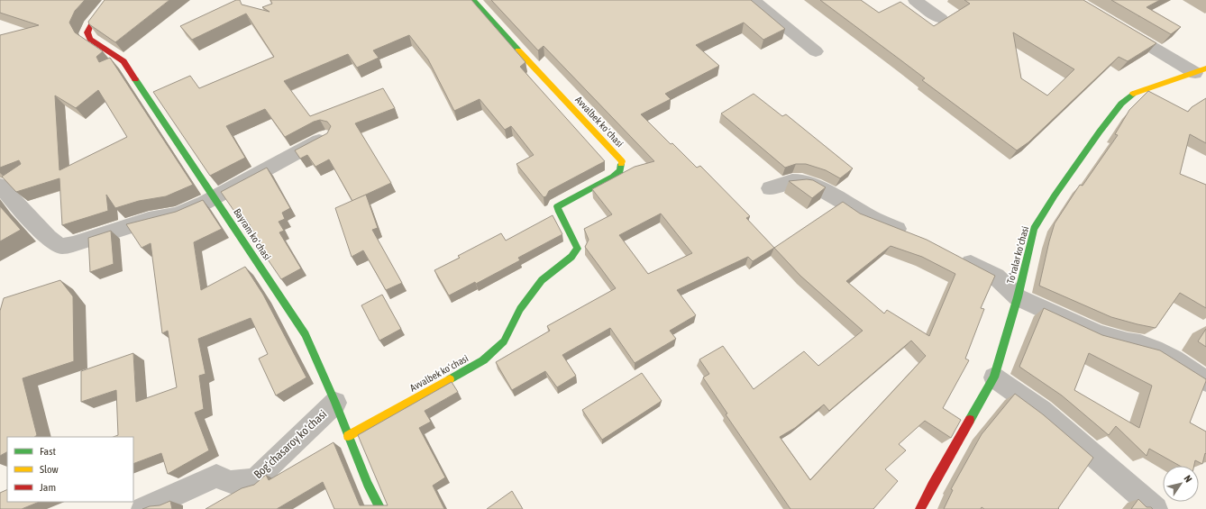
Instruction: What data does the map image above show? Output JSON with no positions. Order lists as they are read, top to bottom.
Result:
{
  "streets": {
    "street": [
      "Avvalbek koʻchasi",
      "Bayram koʻchasi",
      "Toʻralar koʻchasi",
      "Bogʻchasaroy koʻchasi"
    ]
  },
  "crossings": [
    ["Avvalbek koʻchasi", "Bayram koʻchasi"],
    ["Bayram koʻchasi", "Bogʻchasaroy koʻchasi"]
  ],
  "legend": ["Fast", "Slow", "Jam"],
  "north": "top right"
}
